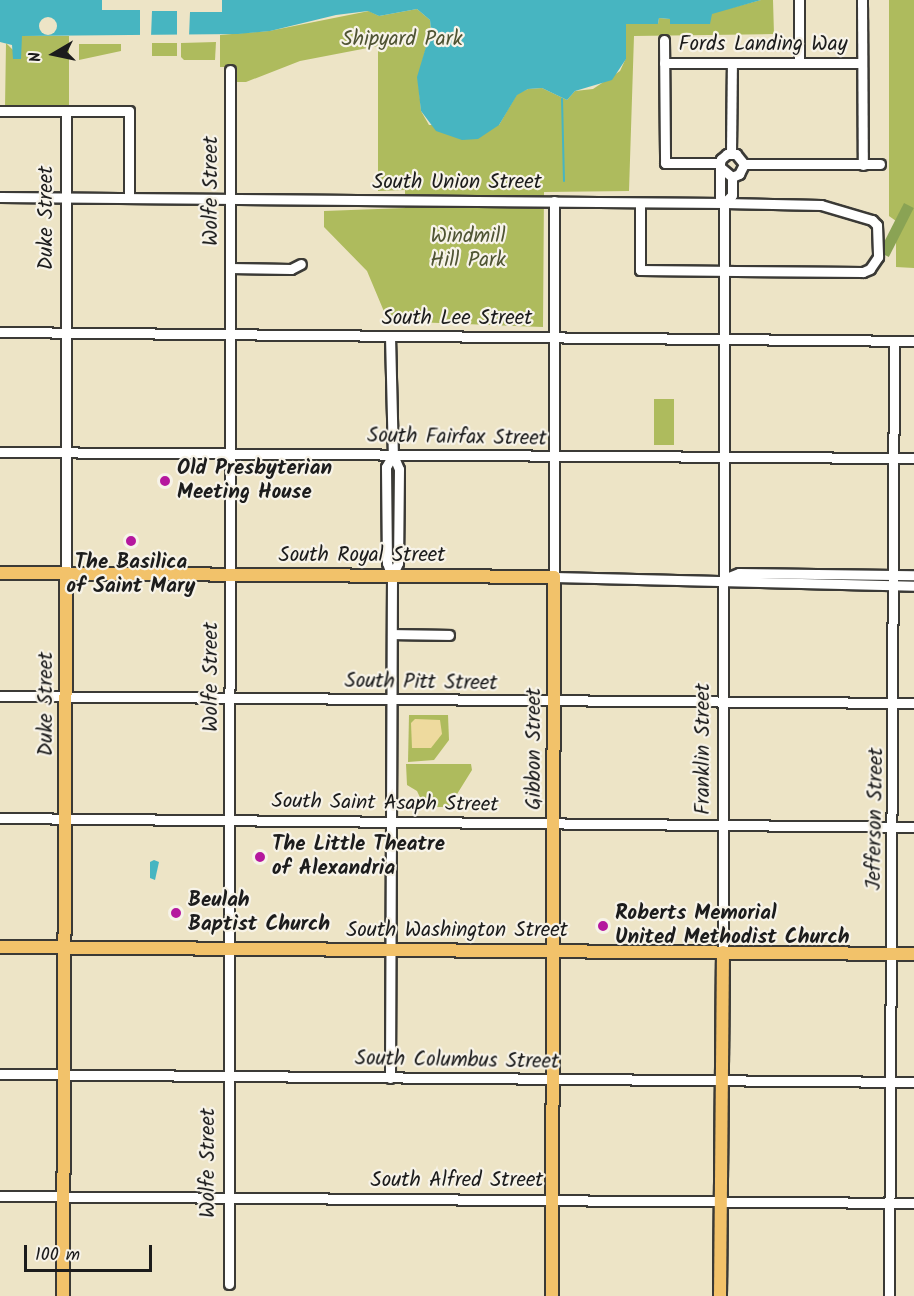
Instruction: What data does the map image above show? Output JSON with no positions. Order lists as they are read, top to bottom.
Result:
{
  "streets": {
    "main road": [
      "Duke Street",
      "South Royal Street",
      "Gibbon Street",
      "Franklin Street",
      "South Washington Street"
    ],
    "street": [
      "Fords Landing Way",
      "South Union Street",
      "Wolfe Street",
      "South Lee Street",
      "South Fairfax Street",
      "South Pitt Street",
      "South Saint Asaph Street",
      "Jefferson Street",
      "South Columbus Street",
      "South Alfred Street"
    ]
  },
  "crossings": [
    ["South Union Street", "Wolfe Street"],
    ["South Union Street", "Duke Street"],
    ["South Union Street", "Gibbon Street"],
    ["South Union Street", "Franklin Street"],
    ["Wolfe Street", "South Lee Street"],
    ["Wolfe Street", "South Fairfax Street"],
    ["Wolfe Street", "South Royal Street"],
    ["Wolfe Street", "South Pitt Street"],
    ["Wolfe Street", "South Saint Asaph Street"],
    ["Wolfe Street", "South Washington Street"],
    ["Wolfe Street", "South Columbus Street"],
    ["Wolfe Street", "South Alfred Street"],
    ["Duke Street", "South Lee Street"],
    ["Duke Street", "South Fairfax Street"],
    ["Duke Street", "South Royal Street"],
    ["Duke Street", "South Pitt Street"],
    ["Duke Street", "South Saint Asaph Street"],
    ["Duke Street", "South Washington Street"],
    ["Duke Street", "South Columbus Street"],
    ["Duke Street", "South Alfred Street"],
    ["South Lee Street", "Gibbon Street"],
    ["South Lee Street", "Franklin Street"],
    ["South Lee Street", "Jefferson Street"],
    ["South Fairfax Street", "Gibbon Street"],
    ["South Fairfax Street", "Franklin Street"],
    ["South Fairfax Street", "Jefferson Street"],
    ["South Royal Street", "Gibbon Street"],
    ["South Royal Street", "Franklin Street"],
    ["South Royal Street", "Jefferson Street"],
    ["South Pitt Street", "Gibbon Street"],
    ["South Pitt Street", "Franklin Street"],
    ["South Pitt Street", "Jefferson Street"],
    ["Gibbon Street", "South Saint Asaph Street"],
    ["Gibbon Street", "South Washington Street"],
    ["Gibbon Street", "South Columbus Street"],
    ["Gibbon Street", "South Alfred Street"],
    ["Franklin Street", "South Saint Asaph Street"],
    ["Franklin Street", "South Washington Street"],
    ["Franklin Street", "South Columbus Street"],
    ["Franklin Street", "South Alfred Street"],
    ["South Saint Asaph Street", "Jefferson Street"],
    ["Jefferson Street", "South Washington Street"],
    ["Jefferson Street", "South Columbus Street"],
    ["Jefferson Street", "South Alfred Street"]
  ],
  "parks": ["Shipyard Park", "Windmill Hill Park"],
  "places": [
    "Old Presbyterian Meeting House",
    "The Basilica of Saint Mary",
    "The Little Theatre of Alexandria",
    "Beulah Baptist Church",
    "Roberts Memorial United Methodist Church"
  ],
  "scale_bar": "100 m",
  "north": "left"
}
